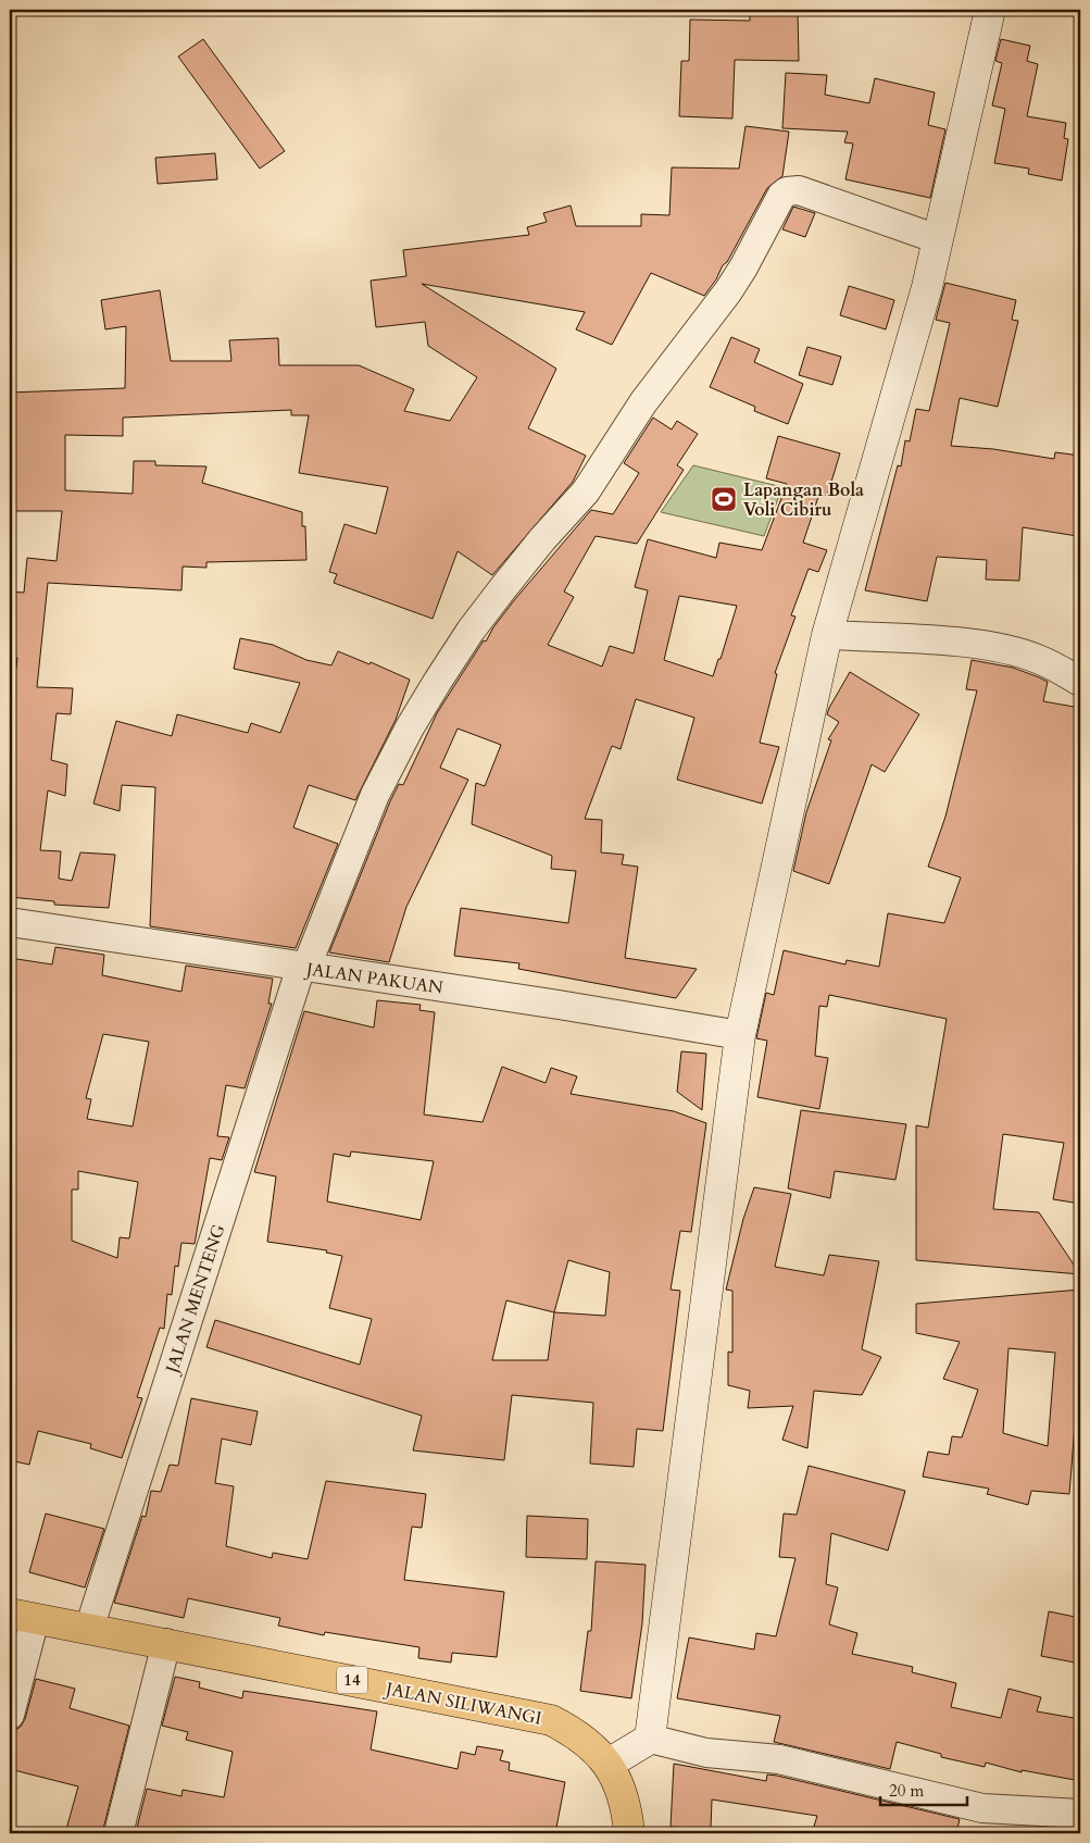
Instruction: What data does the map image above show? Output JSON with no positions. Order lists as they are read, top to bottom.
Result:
{
  "streets": {
    "highway": ["14", "JALAN SILIWANGI"],
    "street": ["JALAN PAKUAN", "JALAN MENTENG"]
  },
  "crossings": [
    ["JALAN PAKUAN", "JALAN MENTENG"],
    ["JALAN MENTENG", "JALAN SILIWANGI"]
  ],
  "places": {
    "sports": ["Lapangan Bola Voli Cibiru"]
  },
  "scale_bar": "20 m"
}
